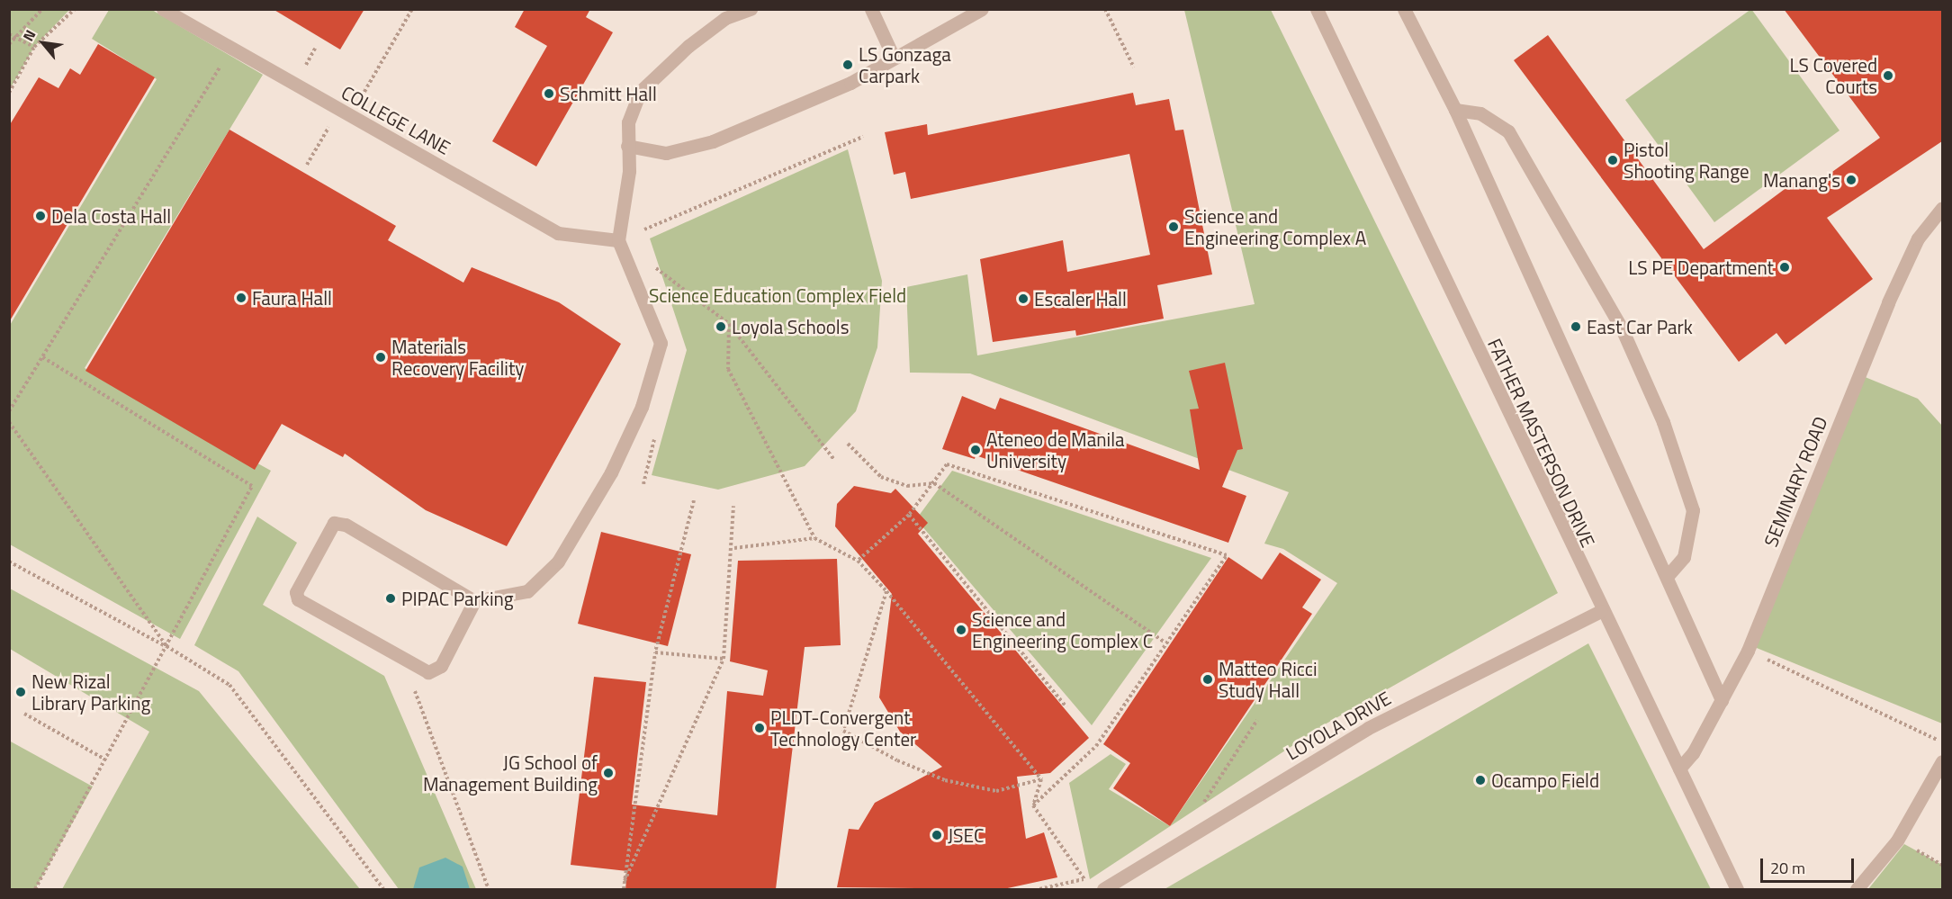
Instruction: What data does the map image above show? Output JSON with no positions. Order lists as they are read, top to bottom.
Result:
{
  "streets": {
    "street": [
      "COLLEGE LANE",
      "FATHER MASTERSON DRIVE",
      "SEMINARY ROAD",
      "LOYOLA DRIVE"
    ]
  },
  "crossings": [
    ["FATHER MASTERSON DRIVE", "SEMINARY ROAD"],
    ["FATHER MASTERSON DRIVE", "LOYOLA DRIVE"]
  ],
  "parks": ["Science Education Complex Field"],
  "places": [
    "LS Gonzaga Carpark",
    "LS Covered Courts",
    "Schmitt Hall",
    "Pistol Shooting Range",
    "Manang's",
    "Dela Costa Hall",
    "Science and Engineering Complex A",
    "LS PE Department",
    "Faura Hall",
    "Escaler Hall",
    "Loyola Schools",
    "East Car Park",
    "Materials Recovery Facility",
    "Ateneo de Manila University",
    "PIPAC Parking",
    "Science and Engineering Complex C",
    "Matteo Ricci Study Hall",
    "New Rizal Library Parking",
    "PLDT-Convergent Technology Center",
    "JG School of Management Building",
    "Ocampo Field",
    "JSEC"
  ],
  "scale_bar": "20 m",
  "north": "top left"
}
